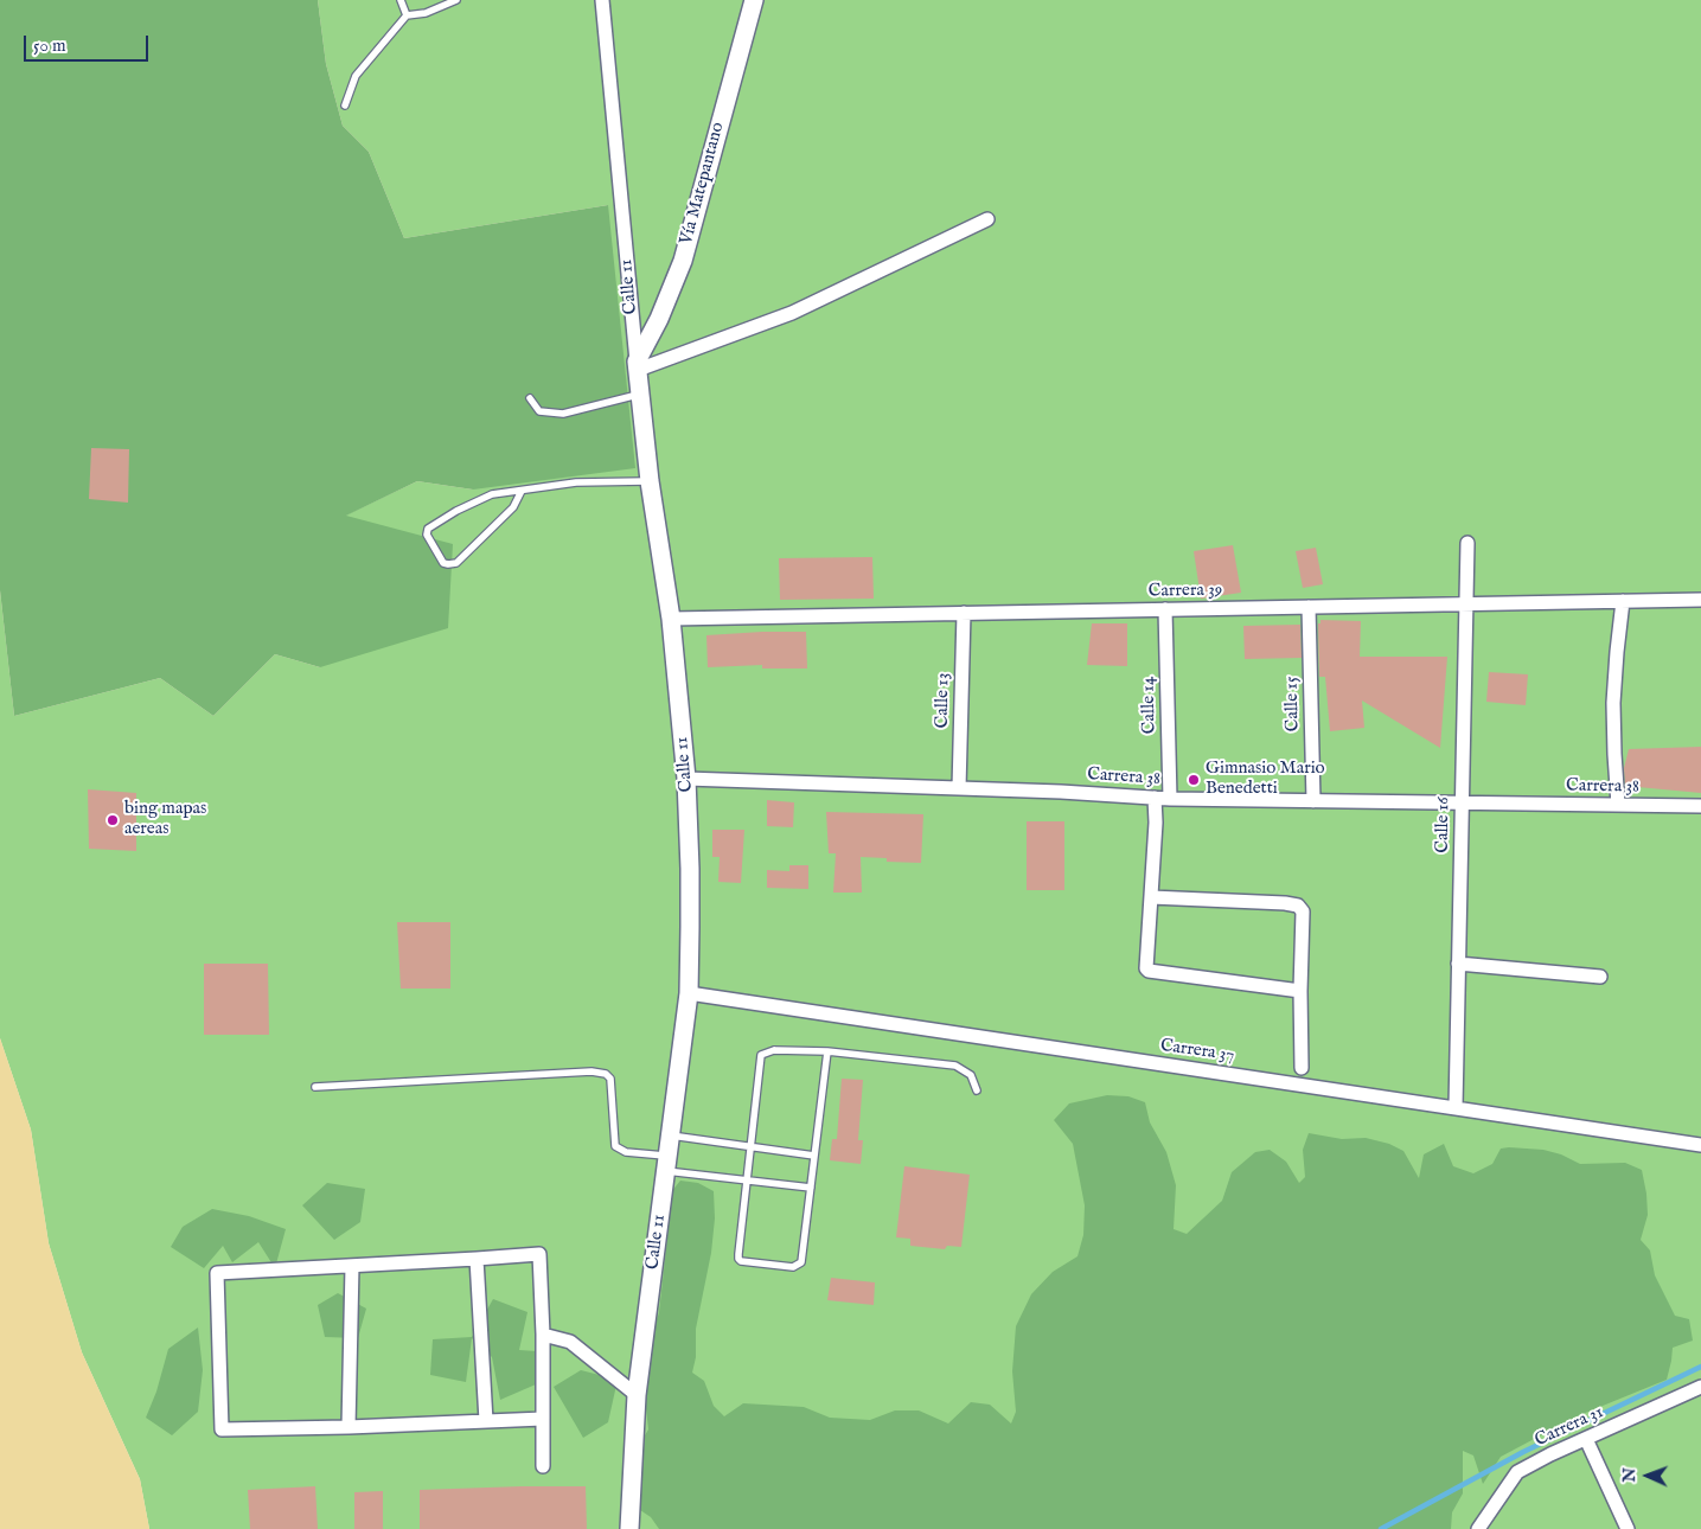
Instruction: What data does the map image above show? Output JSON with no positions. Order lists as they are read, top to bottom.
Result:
{
  "streets": {
    "main road": ["Vía Matepantano", "Calle 11"],
    "street": [
      "Carrera 39",
      "Calle 13",
      "Calle 15",
      "Calle 14",
      "Carrera 38",
      "Calle 16",
      "Carrera 37",
      "Carrera 31"
    ]
  },
  "crossings": [
    ["Vía Matepantano", "Calle 11"],
    ["Calle 11", "Carrera 39"],
    ["Calle 11", "Carrera 38"],
    ["Calle 11", "Carrera 37"],
    ["Carrera 39", "Calle 13"],
    ["Carrera 39", "Calle 15"],
    ["Carrera 39", "Calle 14"],
    ["Carrera 39", "Calle 16"],
    ["Calle 13", "Carrera 38"],
    ["Calle 15", "Carrera 38"],
    ["Calle 14", "Carrera 38"],
    ["Carrera 38", "Calle 16"],
    ["Calle 16", "Carrera 37"]
  ],
  "places": ["Gimnasio Mario Benedetti", "bing mapas aereas"],
  "scale_bar": "50 m",
  "north": "left"
}
